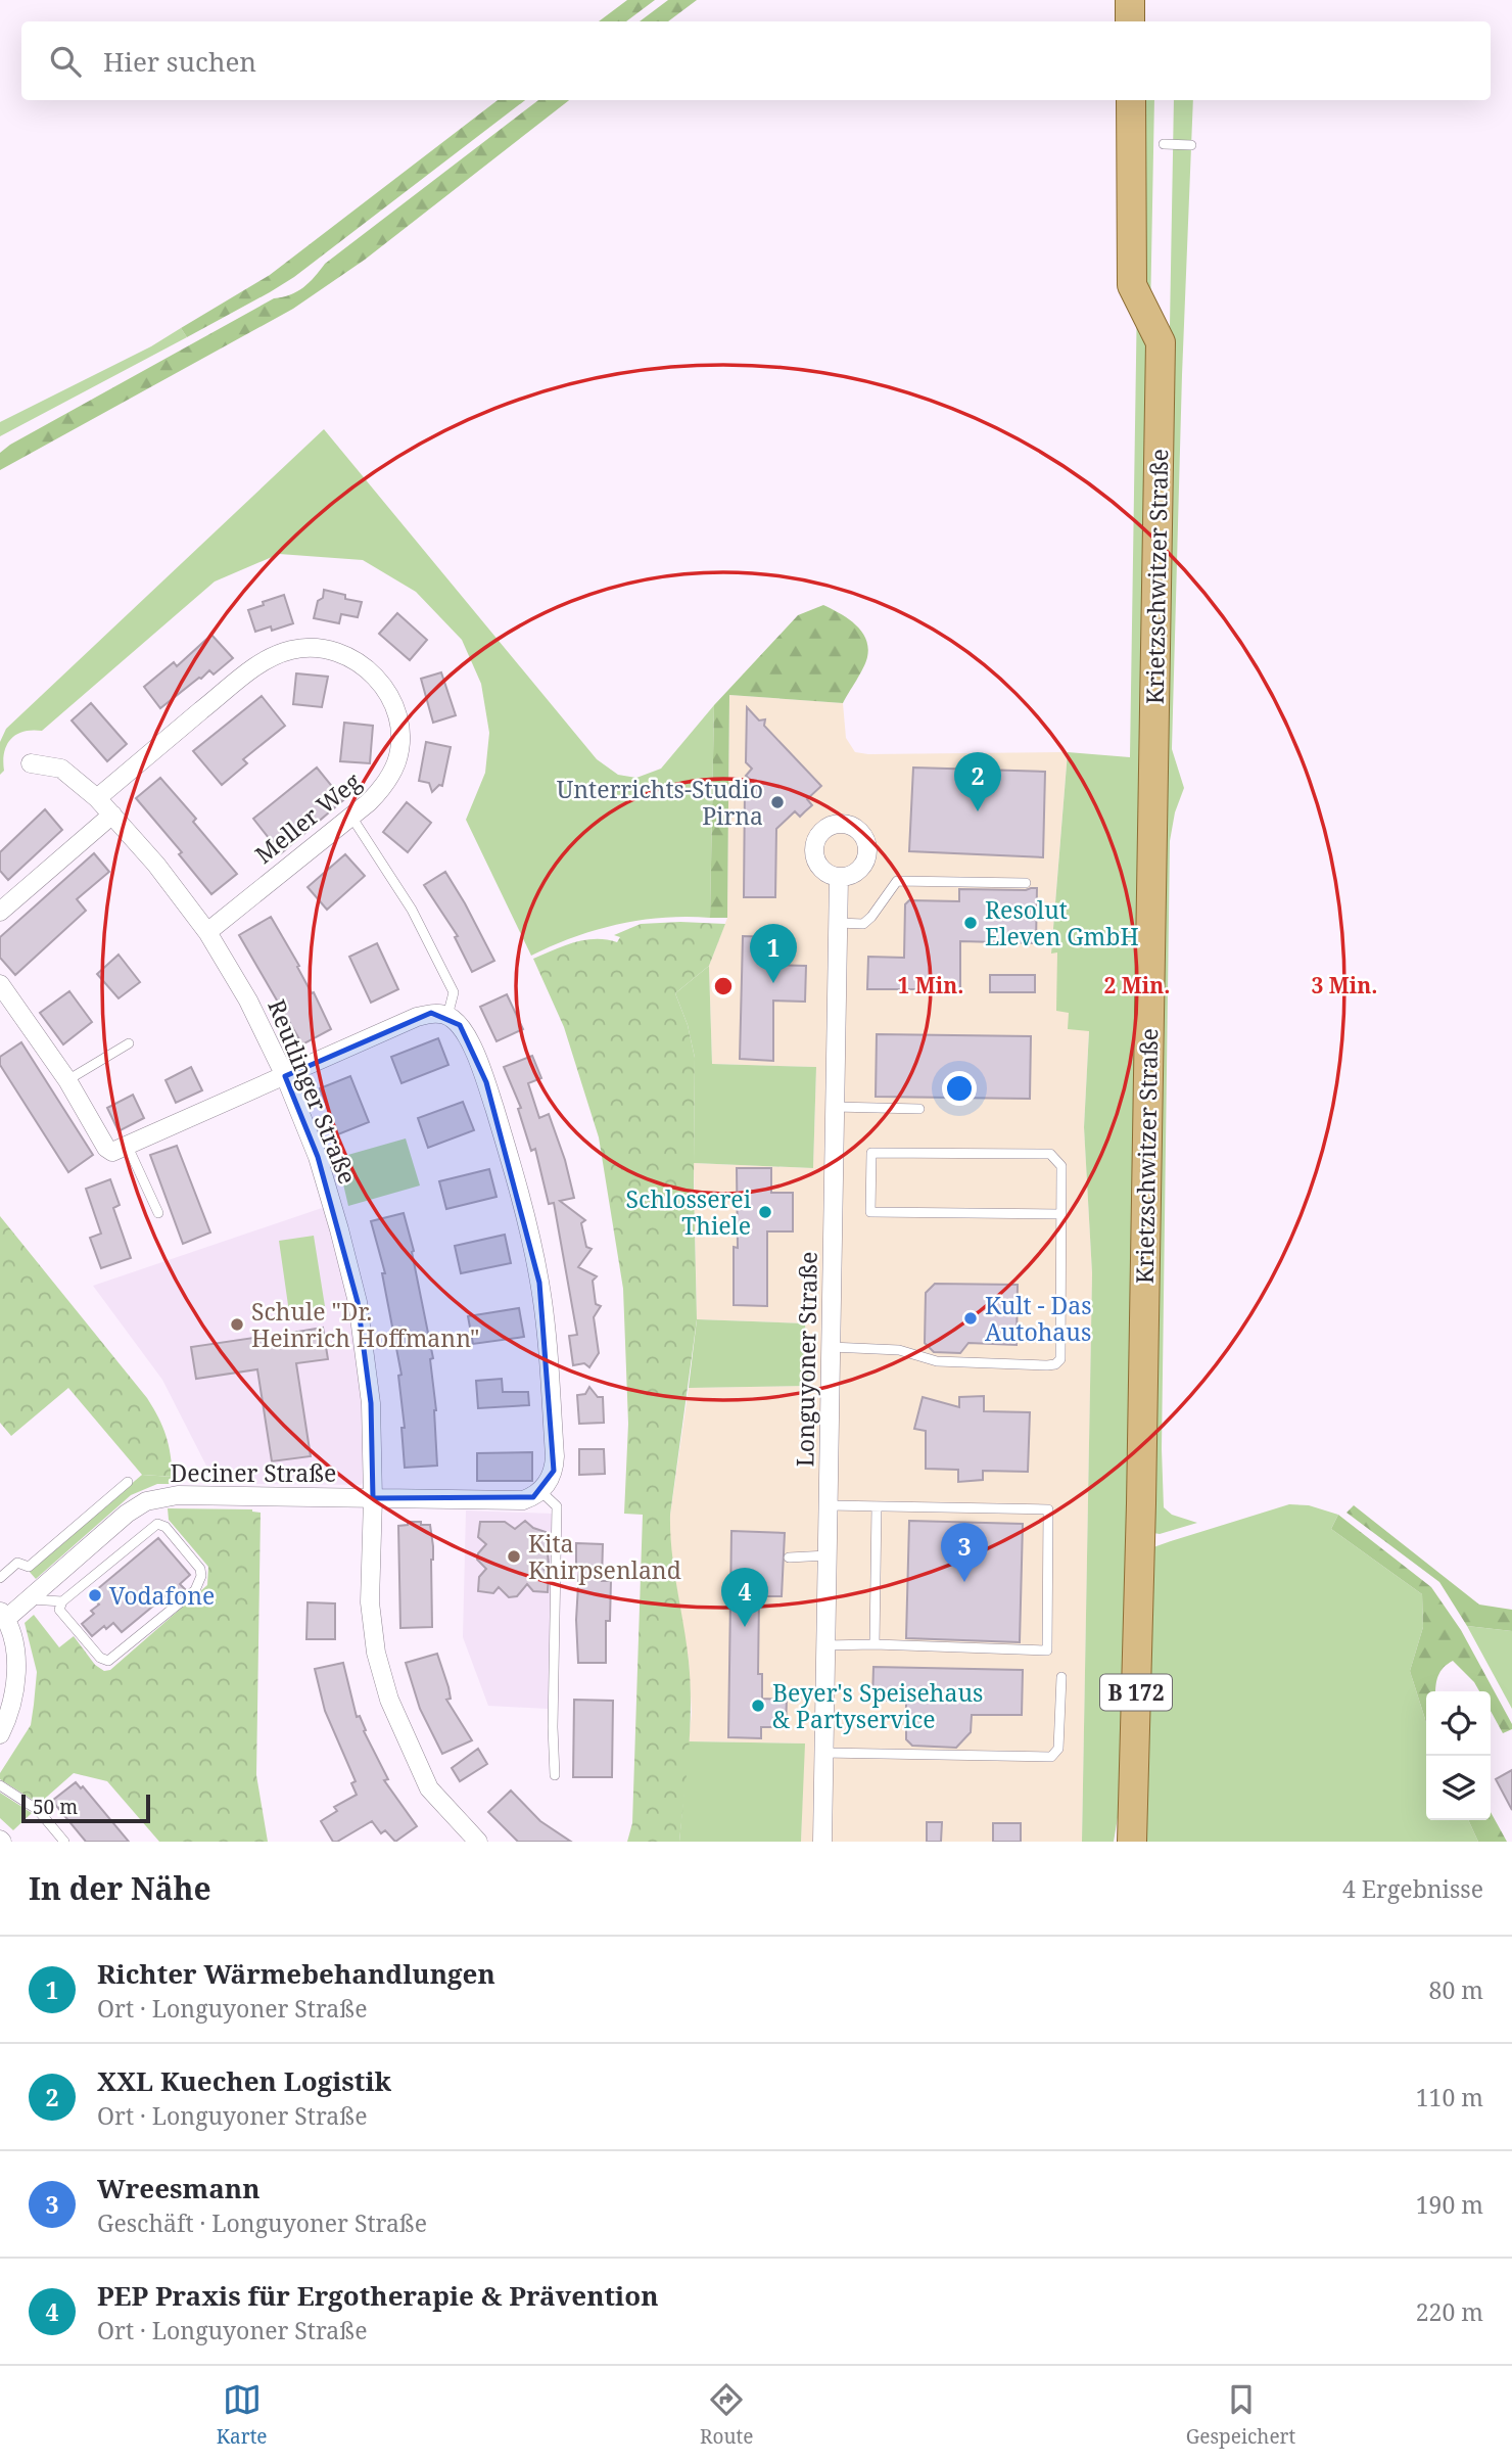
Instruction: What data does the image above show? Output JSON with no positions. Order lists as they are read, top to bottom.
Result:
{
  "streets": {
    "main road": ["Krietzschwitzer Straße", "B 172"],
    "street": [
      "Meller Weg",
      "Reutlinger Straße",
      "Longuyoner Straße",
      "Deciner Straße"
    ]
  },
  "crossings": [
    ["Meller Weg", "Reutlinger Straße"],
    ["Reutlinger Straße", "Deciner Straße"]
  ],
  "places": [
    "Unterrichts-Studio Pirna",
    "Resolut Eleven GmbH",
    "Schlosserei Thiele",
    "Kult - Das Autohaus",
    "Schule \"Dr. Heinrich Hoffmann\"",
    "Kita Knirpsenland",
    "Vodafone",
    "Beyer's Speisehaus & Partyservice"
  ],
  "scale_bar": "50 m",
  "page": {
    "search": "Hier suchen",
    "pins": [
      "2",
      "1",
      "3",
      "4"
    ],
    "scale": "50 m",
    "heading": ["In der Nähe", "4 Ergebnisse"],
    "list": [
      {
        "mark": "1",
        "name": "Richter Wärmebehandlungen",
        "note": "Ort · Longuyoner Straße",
        "value": "80 m"
      },
      {
        "mark": "2",
        "name": "XXL Kuechen Logistik",
        "note": "Ort · Longuyoner Straße",
        "value": "110 m"
      },
      {
        "mark": "3",
        "name": "Wreesmann",
        "note": "Geschäft · Longuyoner Straße",
        "value": "190 m"
      },
      {
        "mark": "4",
        "name": "PEP Praxis für Ergotherapie & Prävention",
        "note": "Ort · Longuyoner Straße",
        "value": "220 m"
      }
    ],
    "nav": ["Karte", "Route", "Gespeichert"]
  },
  "rings": ["1 Min.", "2 Min.", "3 Min."]
}
